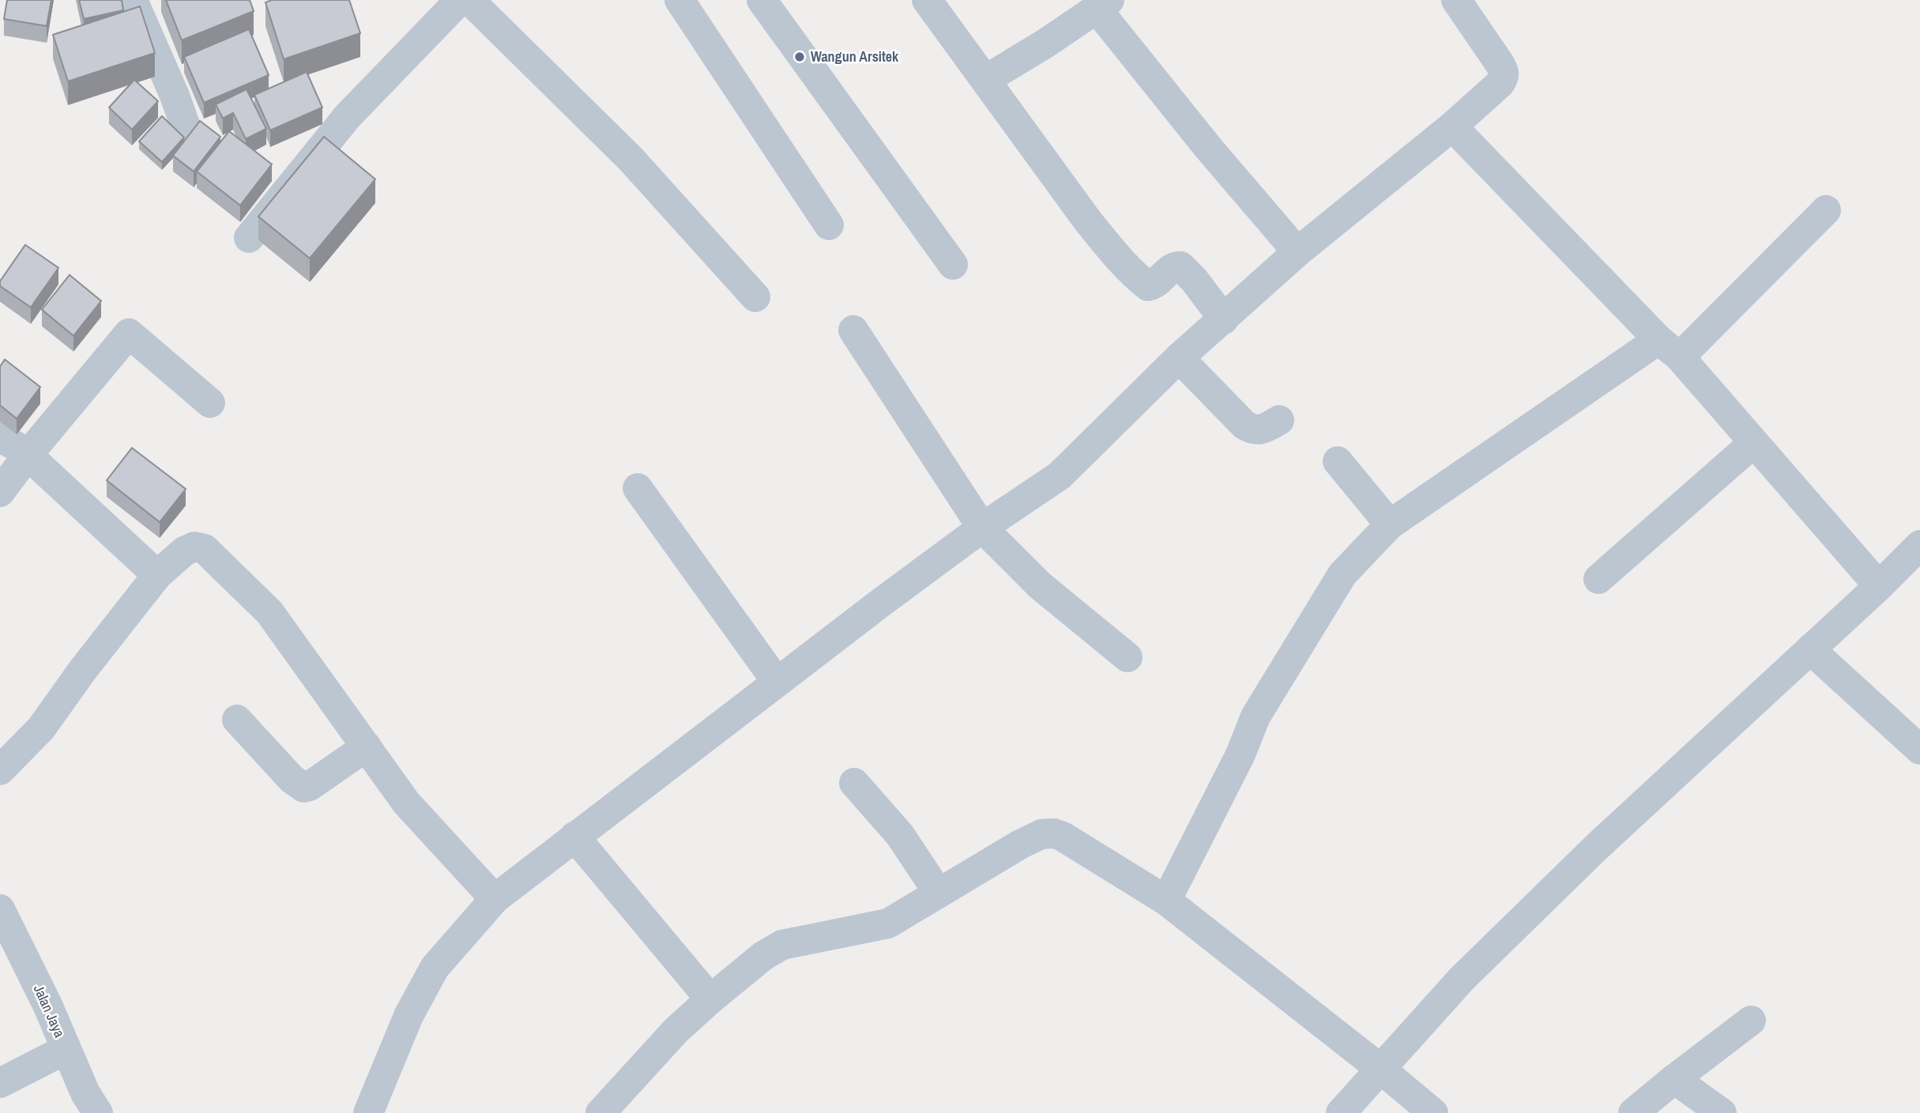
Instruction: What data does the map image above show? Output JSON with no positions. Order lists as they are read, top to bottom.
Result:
{
  "streets": {
    "street": ["Jalan Jaya"]
  },
  "places": ["Wangun Arsitek"]
}
